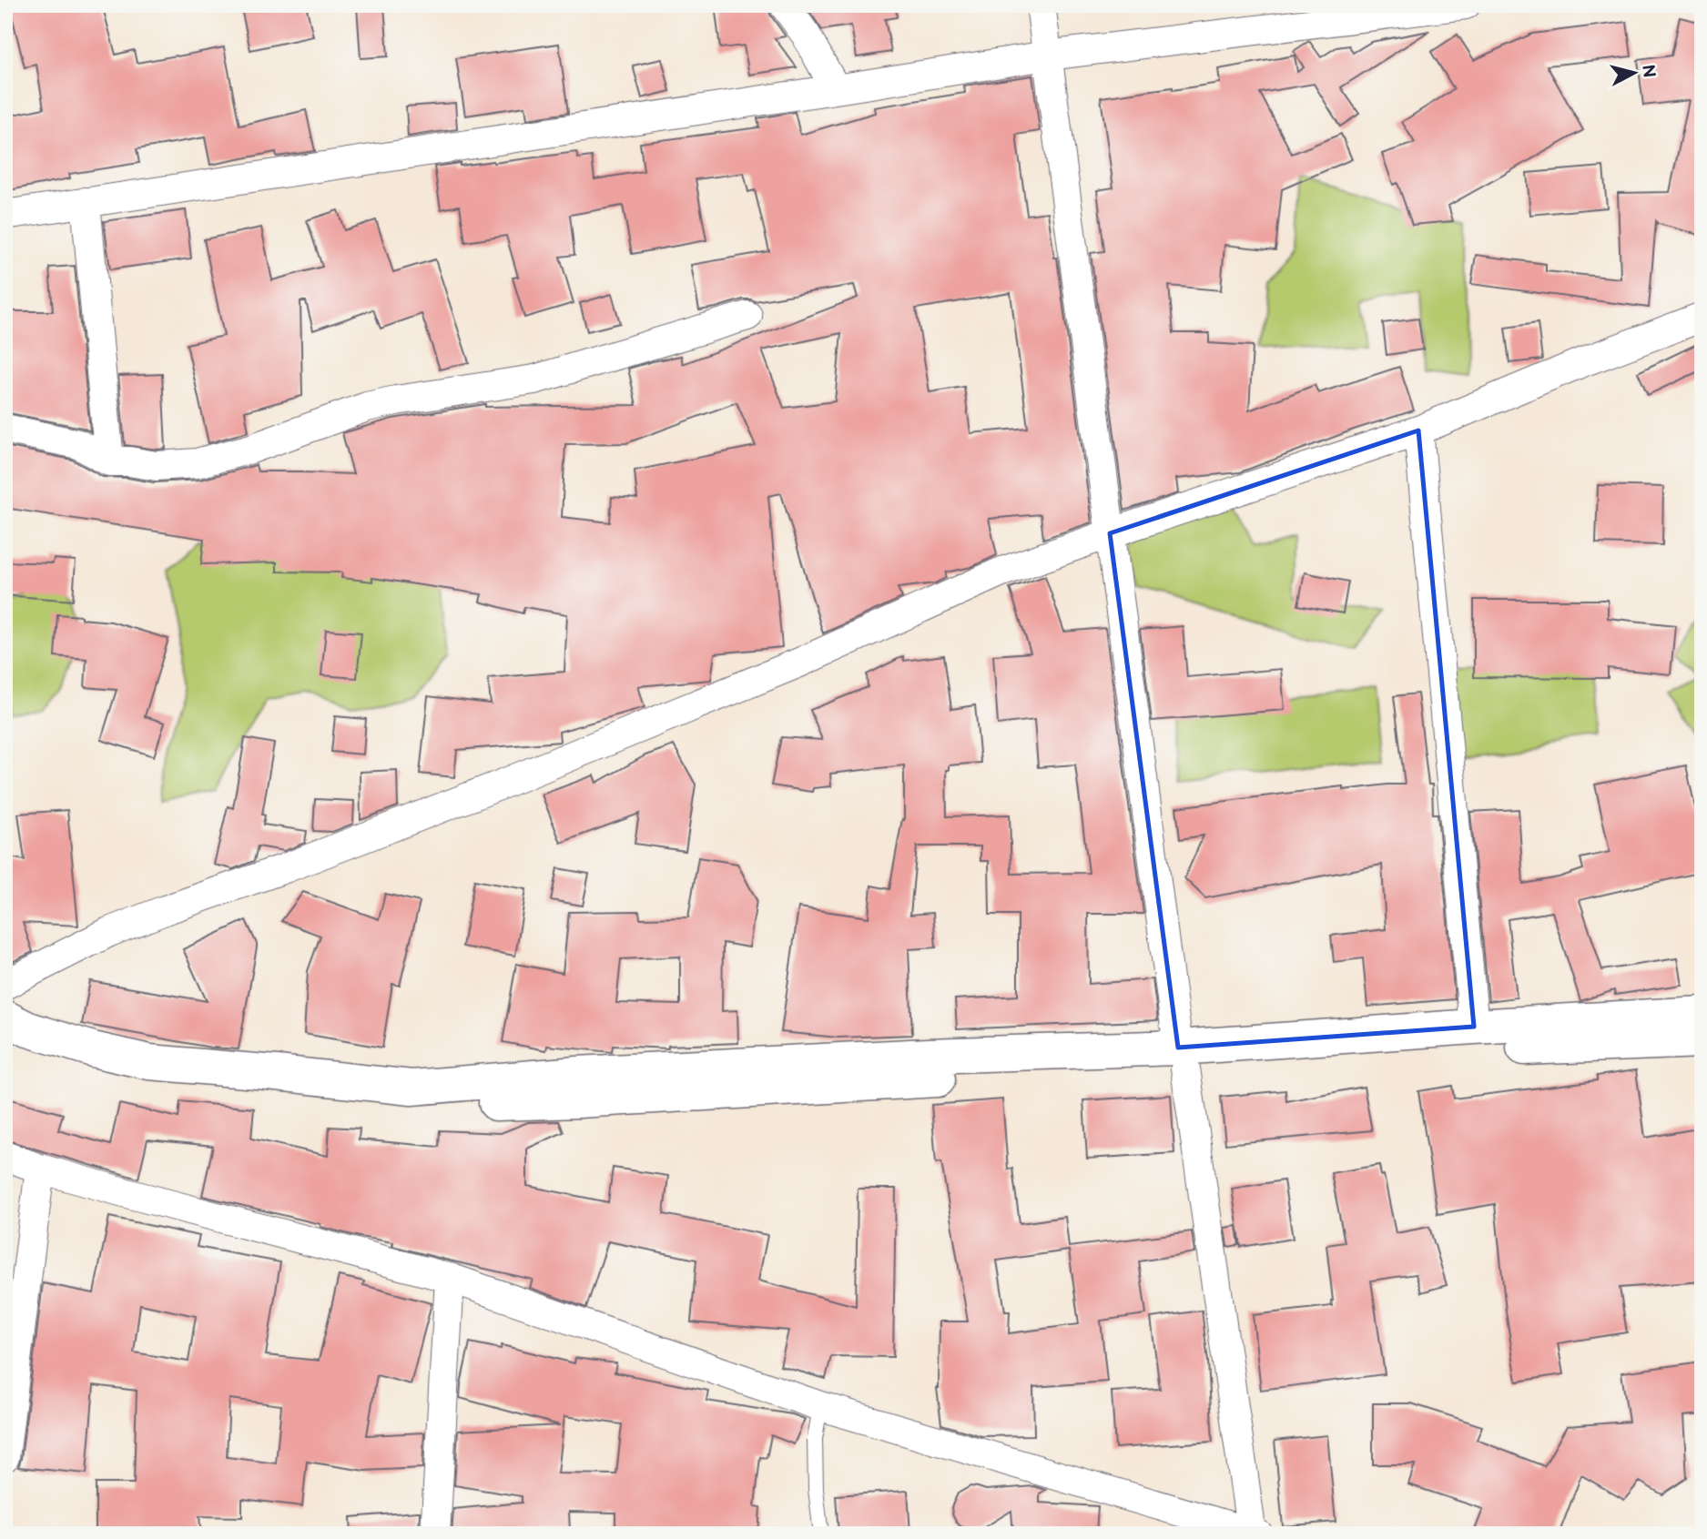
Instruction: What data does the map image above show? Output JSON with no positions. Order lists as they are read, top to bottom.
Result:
{
  "north": "right"
}
